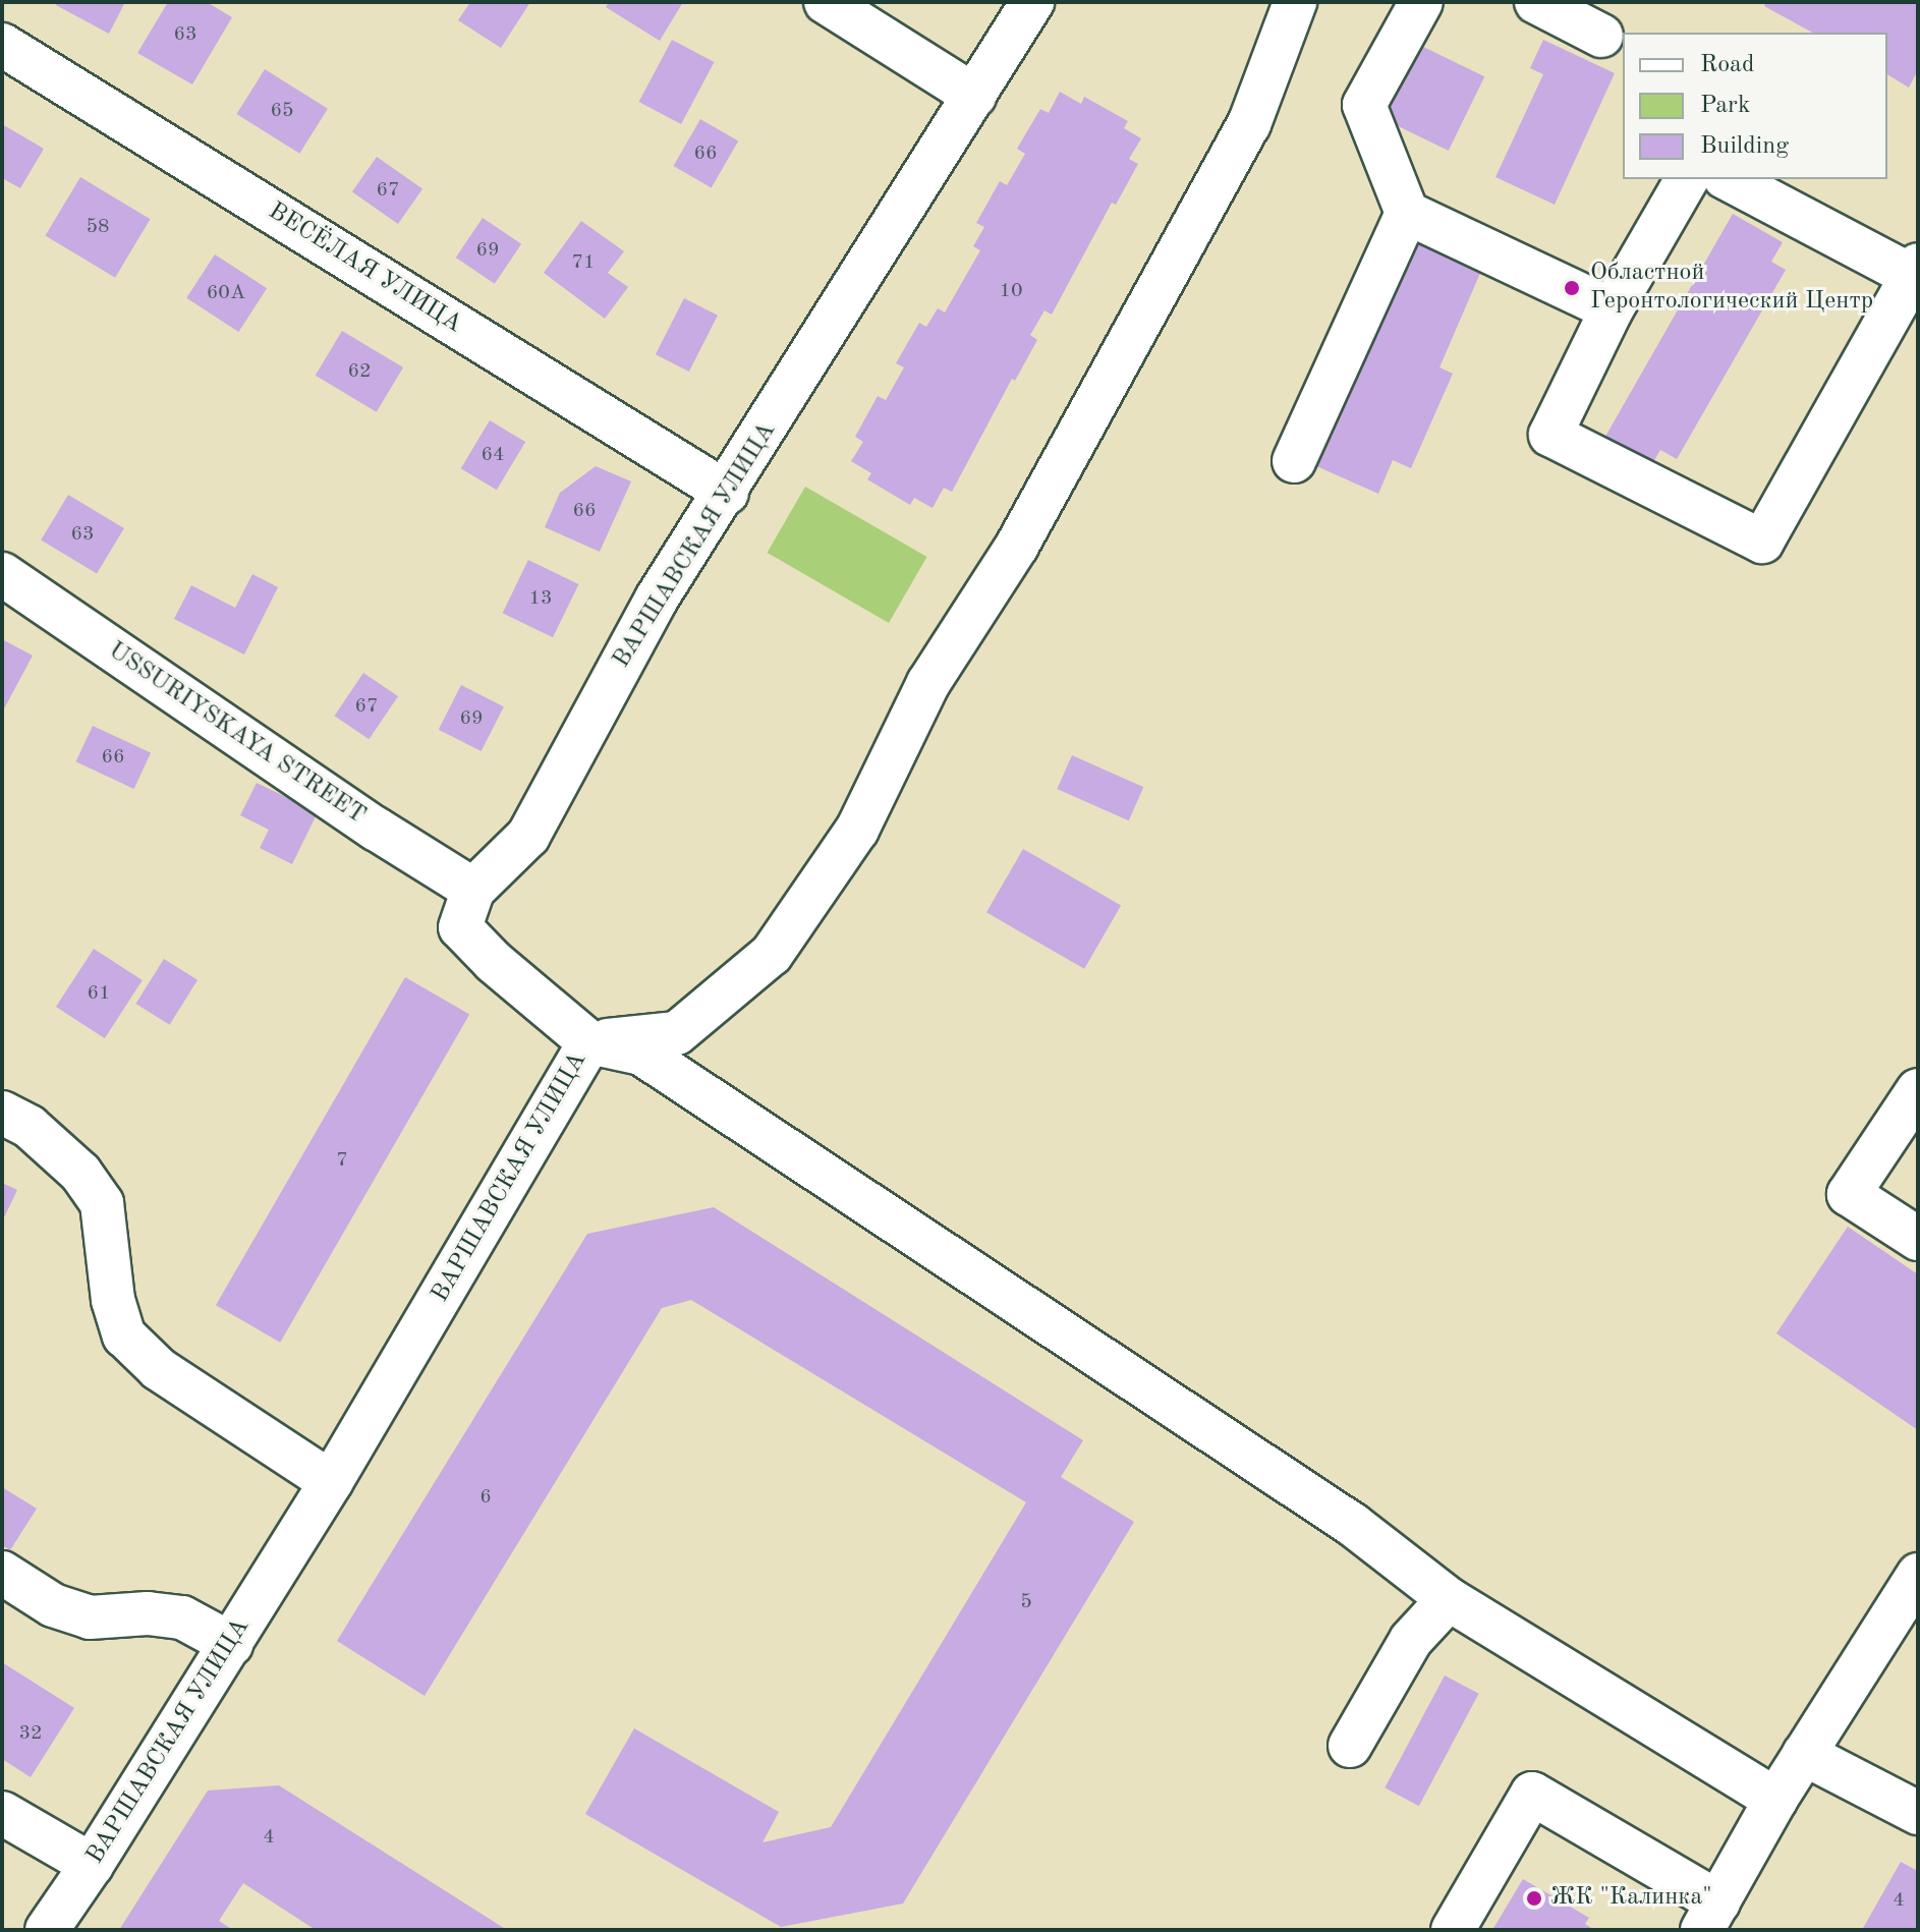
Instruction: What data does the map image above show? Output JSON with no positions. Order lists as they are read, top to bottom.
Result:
{
  "streets": {
    "street": ["ВЕСЁЛАЯ УЛИЦА", "ВАРШАВСКАЯ УЛИЦА", "USSURIYSKAYA STREET"]
  },
  "crossings": [
    ["ВЕСЁЛАЯ УЛИЦА", "ВАРШАВСКАЯ УЛИЦА"],
    ["ВАРШАВСКАЯ УЛИЦА", "USSURIYSKAYA STREET"]
  ],
  "places": ["Областной Геронтологический Центр", "ЖК \"Калинка\""],
  "house_numbers": [
    "63",
    "65",
    "66",
    "67",
    "58",
    "69",
    "71",
    "10",
    "60А",
    "62",
    "64",
    "66",
    "63",
    "13",
    "67",
    "69",
    "66",
    "61",
    "7",
    "6",
    "5",
    "32",
    "4",
    "4"
  ],
  "legend": ["Road", "Park", "Building"]
}
